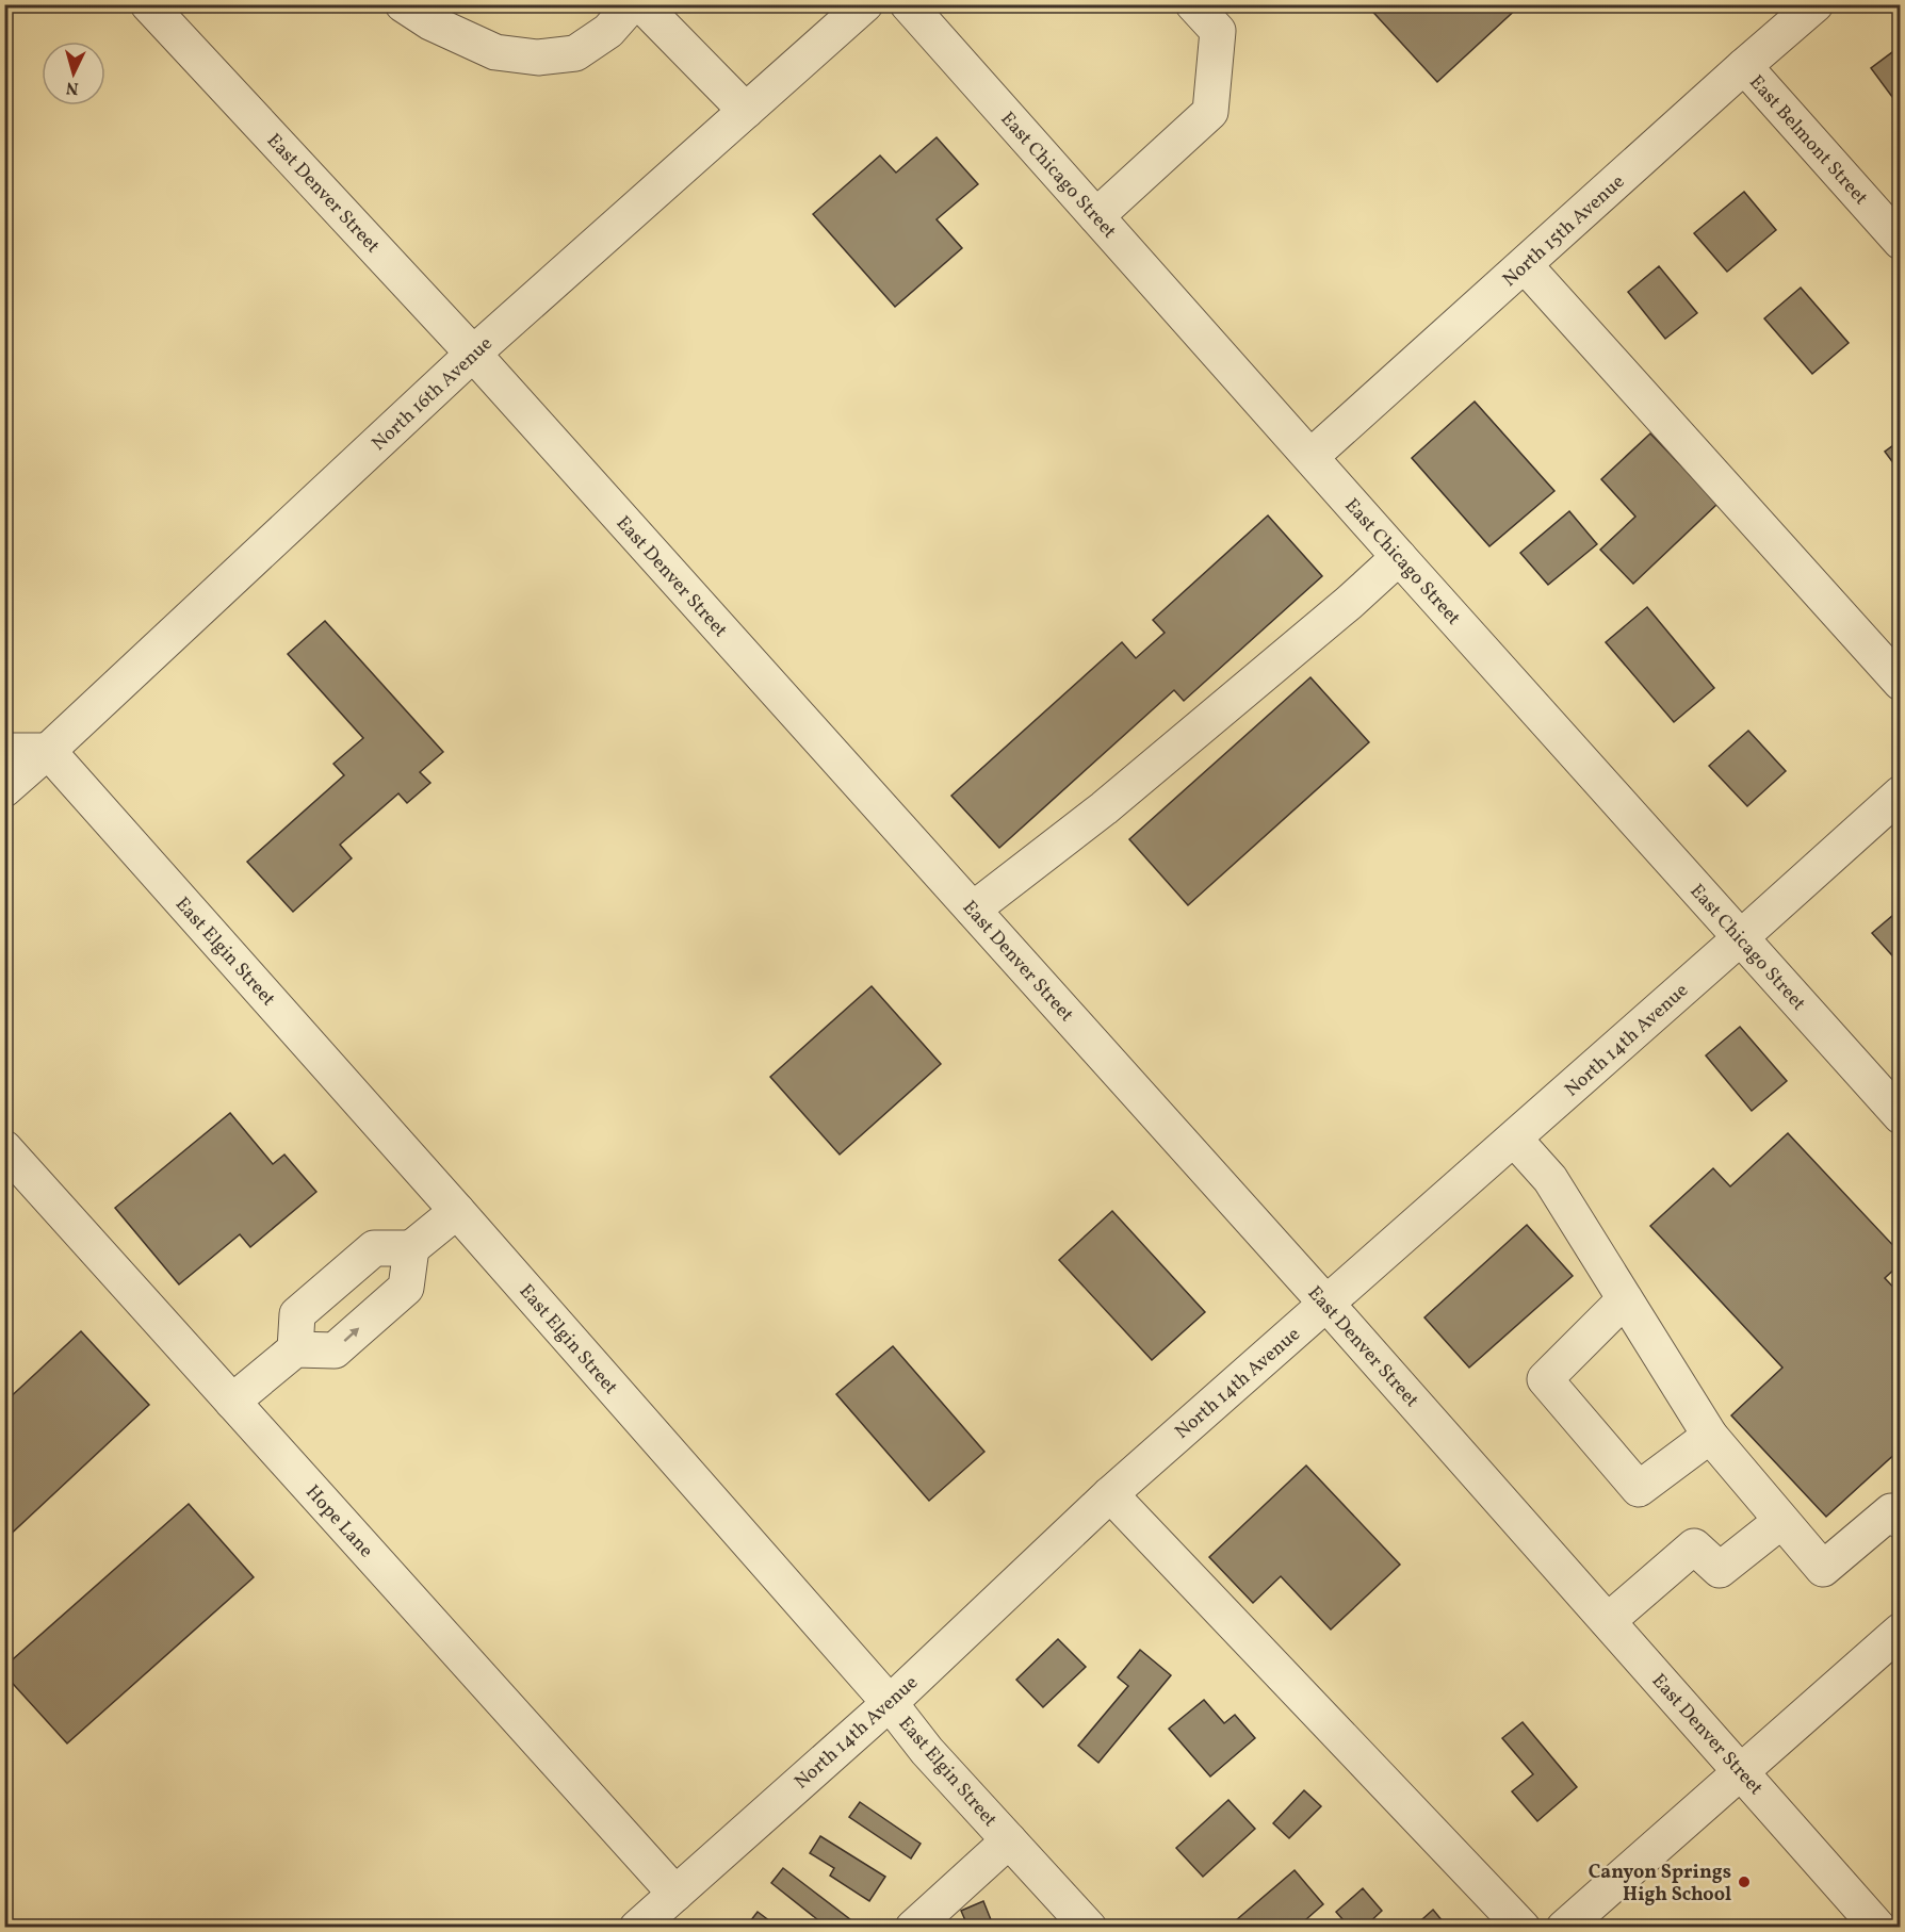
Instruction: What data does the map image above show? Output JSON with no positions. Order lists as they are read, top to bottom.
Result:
{
  "streets": {
    "street": [
      "East Belmont Street",
      "East Chicago Street",
      "East Denver Street",
      "North 15th Avenue",
      "North 16th Avenue",
      "East Elgin Street",
      "North 14th Avenue",
      "Hope Lane"
    ]
  },
  "crossings": [
    ["East Belmont Street", "North 15th Avenue"],
    ["East Chicago Street", "North 15th Avenue"],
    ["East Chicago Street", "North 14th Avenue"],
    ["East Denver Street", "North 16th Avenue"],
    ["East Denver Street", "North 14th Avenue"],
    ["North 16th Avenue", "East Elgin Street"],
    ["East Elgin Street", "North 14th Avenue"],
    ["North 14th Avenue", "Hope Lane"]
  ],
  "places": ["Canyon Springs High School"],
  "north": "bottom"
}
